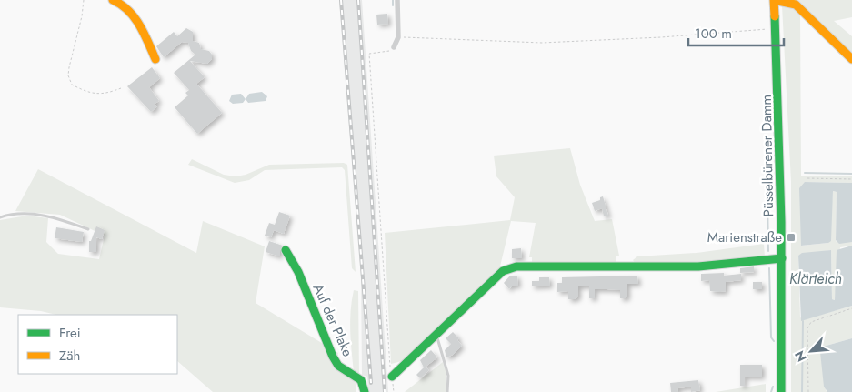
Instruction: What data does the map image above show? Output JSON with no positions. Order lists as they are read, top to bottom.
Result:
{
  "streets": {
    "street": ["Püsselbürener Damm", "Auf der Plake"]
  },
  "water": ["Klärteich"],
  "places": {
    "transit": ["Marienstraße"]
  },
  "legend": ["Frei", "Zäh"],
  "scale_bar": "100 m",
  "north": "bottom left"
}
